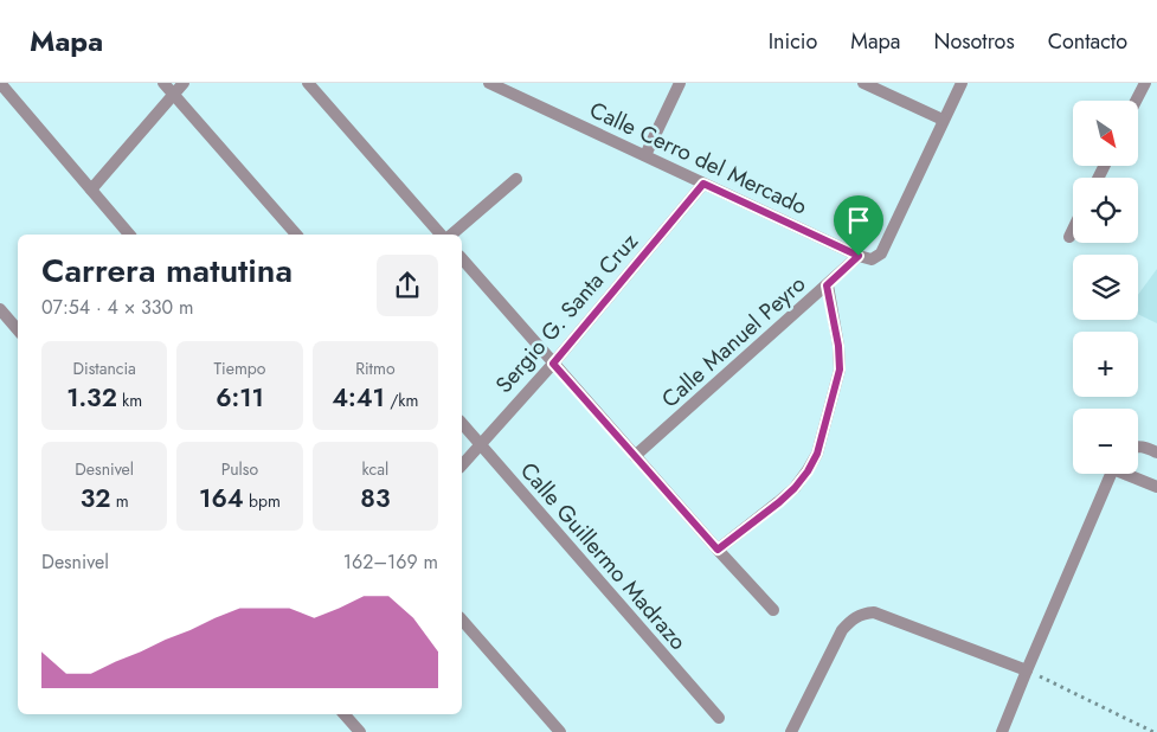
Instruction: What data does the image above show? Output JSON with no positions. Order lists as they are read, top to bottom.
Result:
{
  "streets": {
    "street": [
      "Calle Cerro del Mercado",
      "Sergio G. Santa Cruz",
      "Calle Manuel Peyro",
      "Calle Guillermo Madrazo"
    ]
  },
  "crossings": [
    ["Calle Cerro del Mercado", "Sergio G. Santa Cruz"],
    ["Calle Cerro del Mercado", "Calle Manuel Peyro"],
    ["Sergio G. Santa Cruz", "Calle Guillermo Madrazo"]
  ],
  "north": "bottom right",
  "page": {
    "header": "Mapa",
    "nav": [
      "Inicio",
      "Mapa",
      "Nosotros",
      "Contacto"
    ],
    "map_buttons": ["+", "−"],
    "heading": ["Carrera matutina", "07:54 · 4 × 330 m"],
    "stats": [
      ["Distancia", "1.32 km"],
      ["Tiempo", "6:11"],
      ["Ritmo", "4:41 /km"],
      ["Desnivel", "32 m"],
      ["Pulso", "164 bpm"],
      ["kcal", "83"]
    ],
    "chart": ["Desnivel", "162–169 m"]
  }
}
